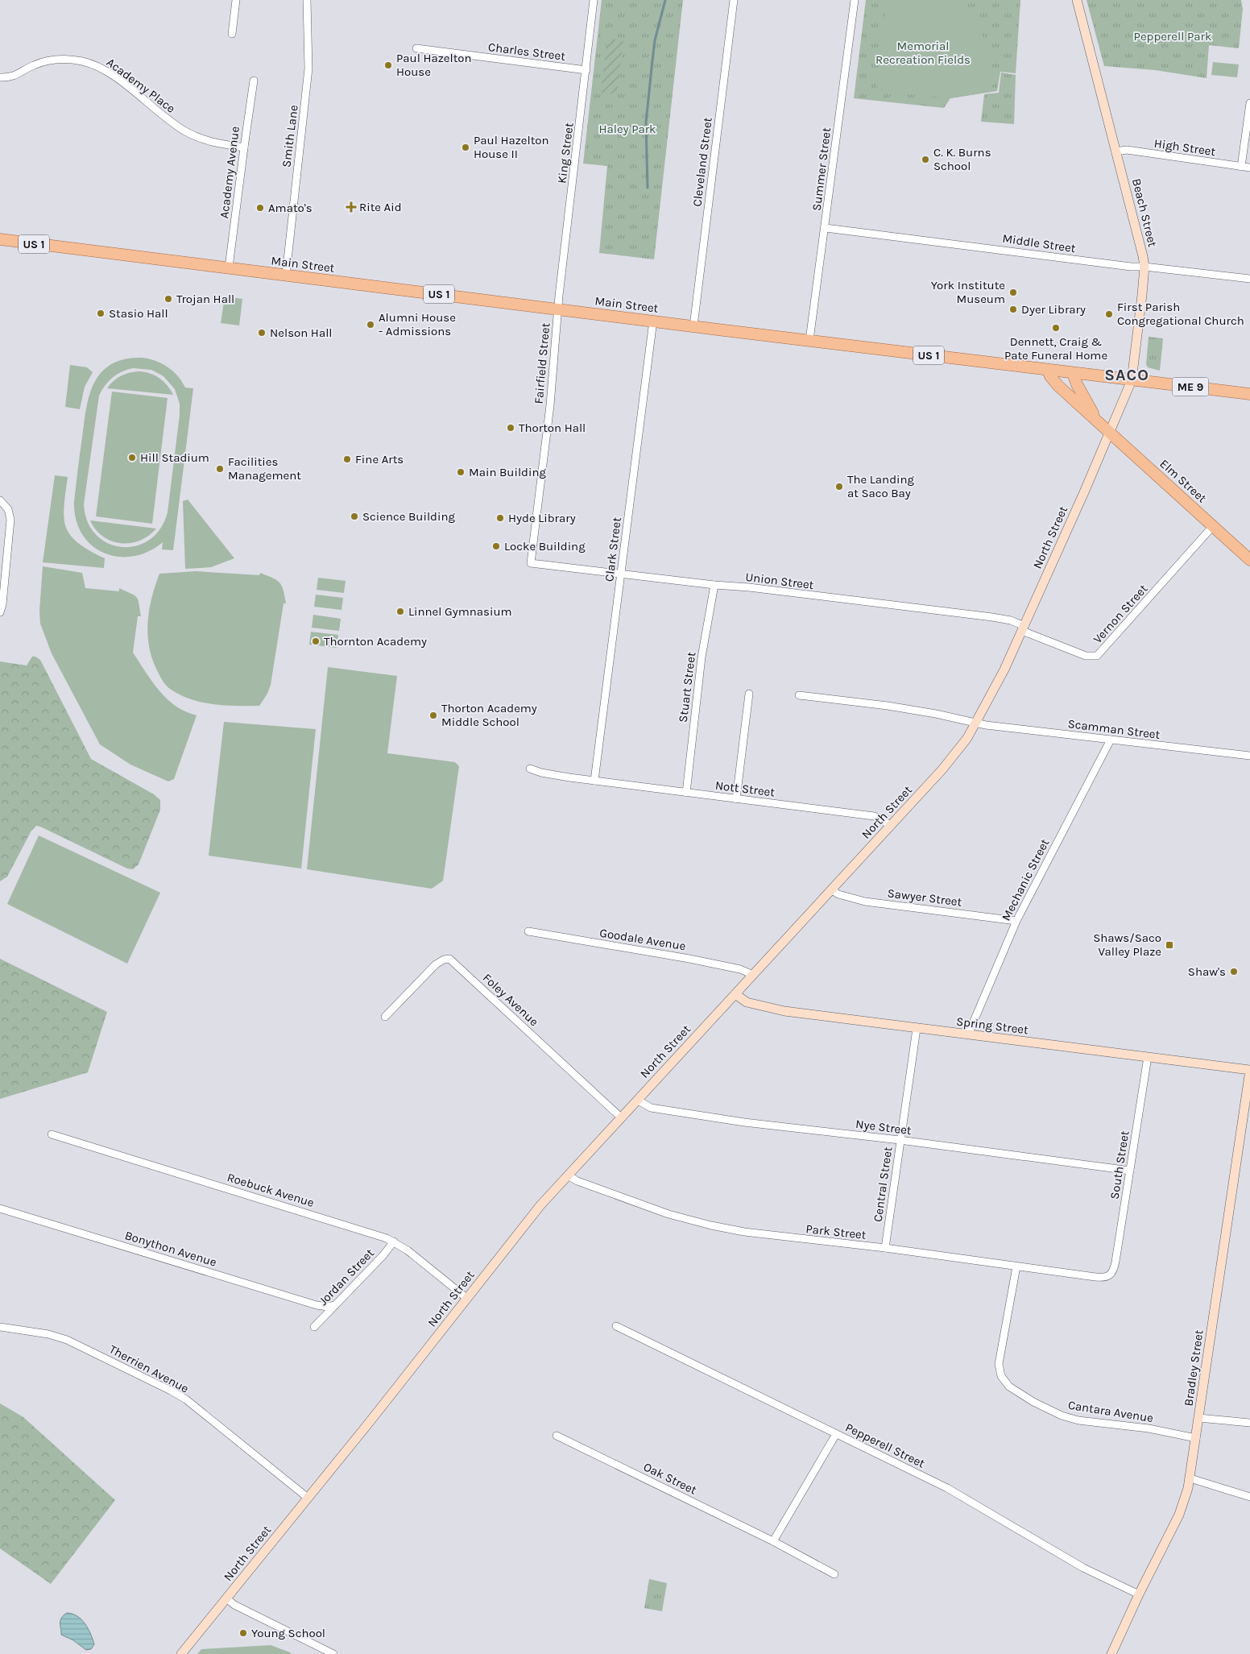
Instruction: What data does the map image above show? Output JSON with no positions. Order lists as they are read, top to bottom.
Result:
{
  "streets": {
    "main road": [
      "Beach Street",
      "US 1",
      "Main Street",
      "ME 9",
      "Elm Street",
      "North Street",
      "Spring Street",
      "Bradley Street"
    ],
    "street": [
      "Charles Street",
      "Academy Place",
      "Smith Lane",
      "High Street",
      "King Street",
      "Cleveland Street",
      "Summer Street",
      "Academy Avenue",
      "Middle Street",
      "Fairfield Street",
      "Clark Street",
      "Union Street",
      "Vernon Street",
      "Stuart Street",
      "Scamman Street",
      "Nott Street",
      "Mechanic Street",
      "Sawyer Street",
      "Goodale Avenue",
      "Foley Avenue",
      "Nye Street",
      "South Street",
      "Central Street",
      "Roebuck Avenue",
      "Park Street",
      "Bonython Avenue",
      "Jordan Street",
      "Therrien Avenue",
      "Cantara Avenue",
      "Pepperell Street",
      "Oak Street"
    ]
  },
  "crossings": [
    ["Charles Street", "King Street"],
    ["Academy Place", "Academy Avenue"],
    ["Smith Lane", "Main Street"],
    ["High Street", "Beach Street"],
    ["King Street", "Main Street"],
    ["King Street", "Fairfield Street"],
    ["Cleveland Street", "Main Street"],
    ["Summer Street", "Middle Street"],
    ["Summer Street", "Main Street"],
    ["Academy Avenue", "Main Street"],
    ["Beach Street", "Middle Street"],
    ["Beach Street", "Main Street"],
    ["Beach Street", "Elm Street"],
    ["Beach Street", "North Street"],
    ["Main Street", "Fairfield Street"],
    ["Main Street", "Elm Street"],
    ["Main Street", "Clark Street"],
    ["Fairfield Street", "Union Street"],
    ["Elm Street", "North Street"],
    ["Elm Street", "Vernon Street"],
    ["North Street", "Union Street"],
    ["North Street", "Vernon Street"],
    ["North Street", "Scamman Street"],
    ["North Street", "Nott Street"],
    ["North Street", "Sawyer Street"],
    ["North Street", "Goodale Avenue"],
    ["North Street", "Foley Avenue"],
    ["North Street", "Spring Street"],
    ["North Street", "Nye Street"],
    ["North Street", "Roebuck Avenue"],
    ["North Street", "Park Street"],
    ["North Street", "Therrien Avenue"],
    ["Clark Street", "Union Street"],
    ["Clark Street", "Nott Street"],
    ["Union Street", "Vernon Street"],
    ["Union Street", "Stuart Street"],
    ["Stuart Street", "Nott Street"],
    ["Scamman Street", "Mechanic Street"],
    ["Mechanic Street", "Sawyer Street"],
    ["Mechanic Street", "Spring Street"],
    ["Spring Street", "South Street"],
    ["Spring Street", "Central Street"],
    ["Spring Street", "Bradley Street"],
    ["Nye Street", "South Street"],
    ["Nye Street", "Central Street"],
    ["South Street", "Park Street"],
    ["Central Street", "Park Street"],
    ["Roebuck Avenue", "Jordan Street"],
    ["Park Street", "Cantara Avenue"],
    ["Bonython Avenue", "Jordan Street"],
    ["Bradley Street", "Cantara Avenue"],
    ["Bradley Street", "Pepperell Street"]
  ],
  "districts": ["SACO"],
  "parks": ["Pepperell Park", "Memorial Recreation Fields", "Haley Park"],
  "places": {
    "other": [
      "Paul Hazelton House",
      "Paul Hazelton House II",
      "C. K. Burns School",
      "Amato's",
      "York Institute Museum",
      "Trojan Hall",
      "Dyer Library",
      "Stasio Hall",
      "First Parish Congregational Church",
      "Alumni House - Admissions",
      "Dennett, Craig & Pate Funeral Home",
      "Nelson Hall",
      "Thorton Hall",
      "Hill Stadium",
      "Fine Arts",
      "Facilities Management",
      "Main Building",
      "The Landing at Saco Bay",
      "Science Building",
      "Hyde Library",
      "Locke Building",
      "Linnel Gymnasium",
      "Thornton Academy",
      "Thorton Academy Middle School",
      "Shaw's",
      "Young School"
    ],
    "health": ["Rite Aid"],
    "transit": ["Shaws/Saco Valley Plaze"]
  }
}
